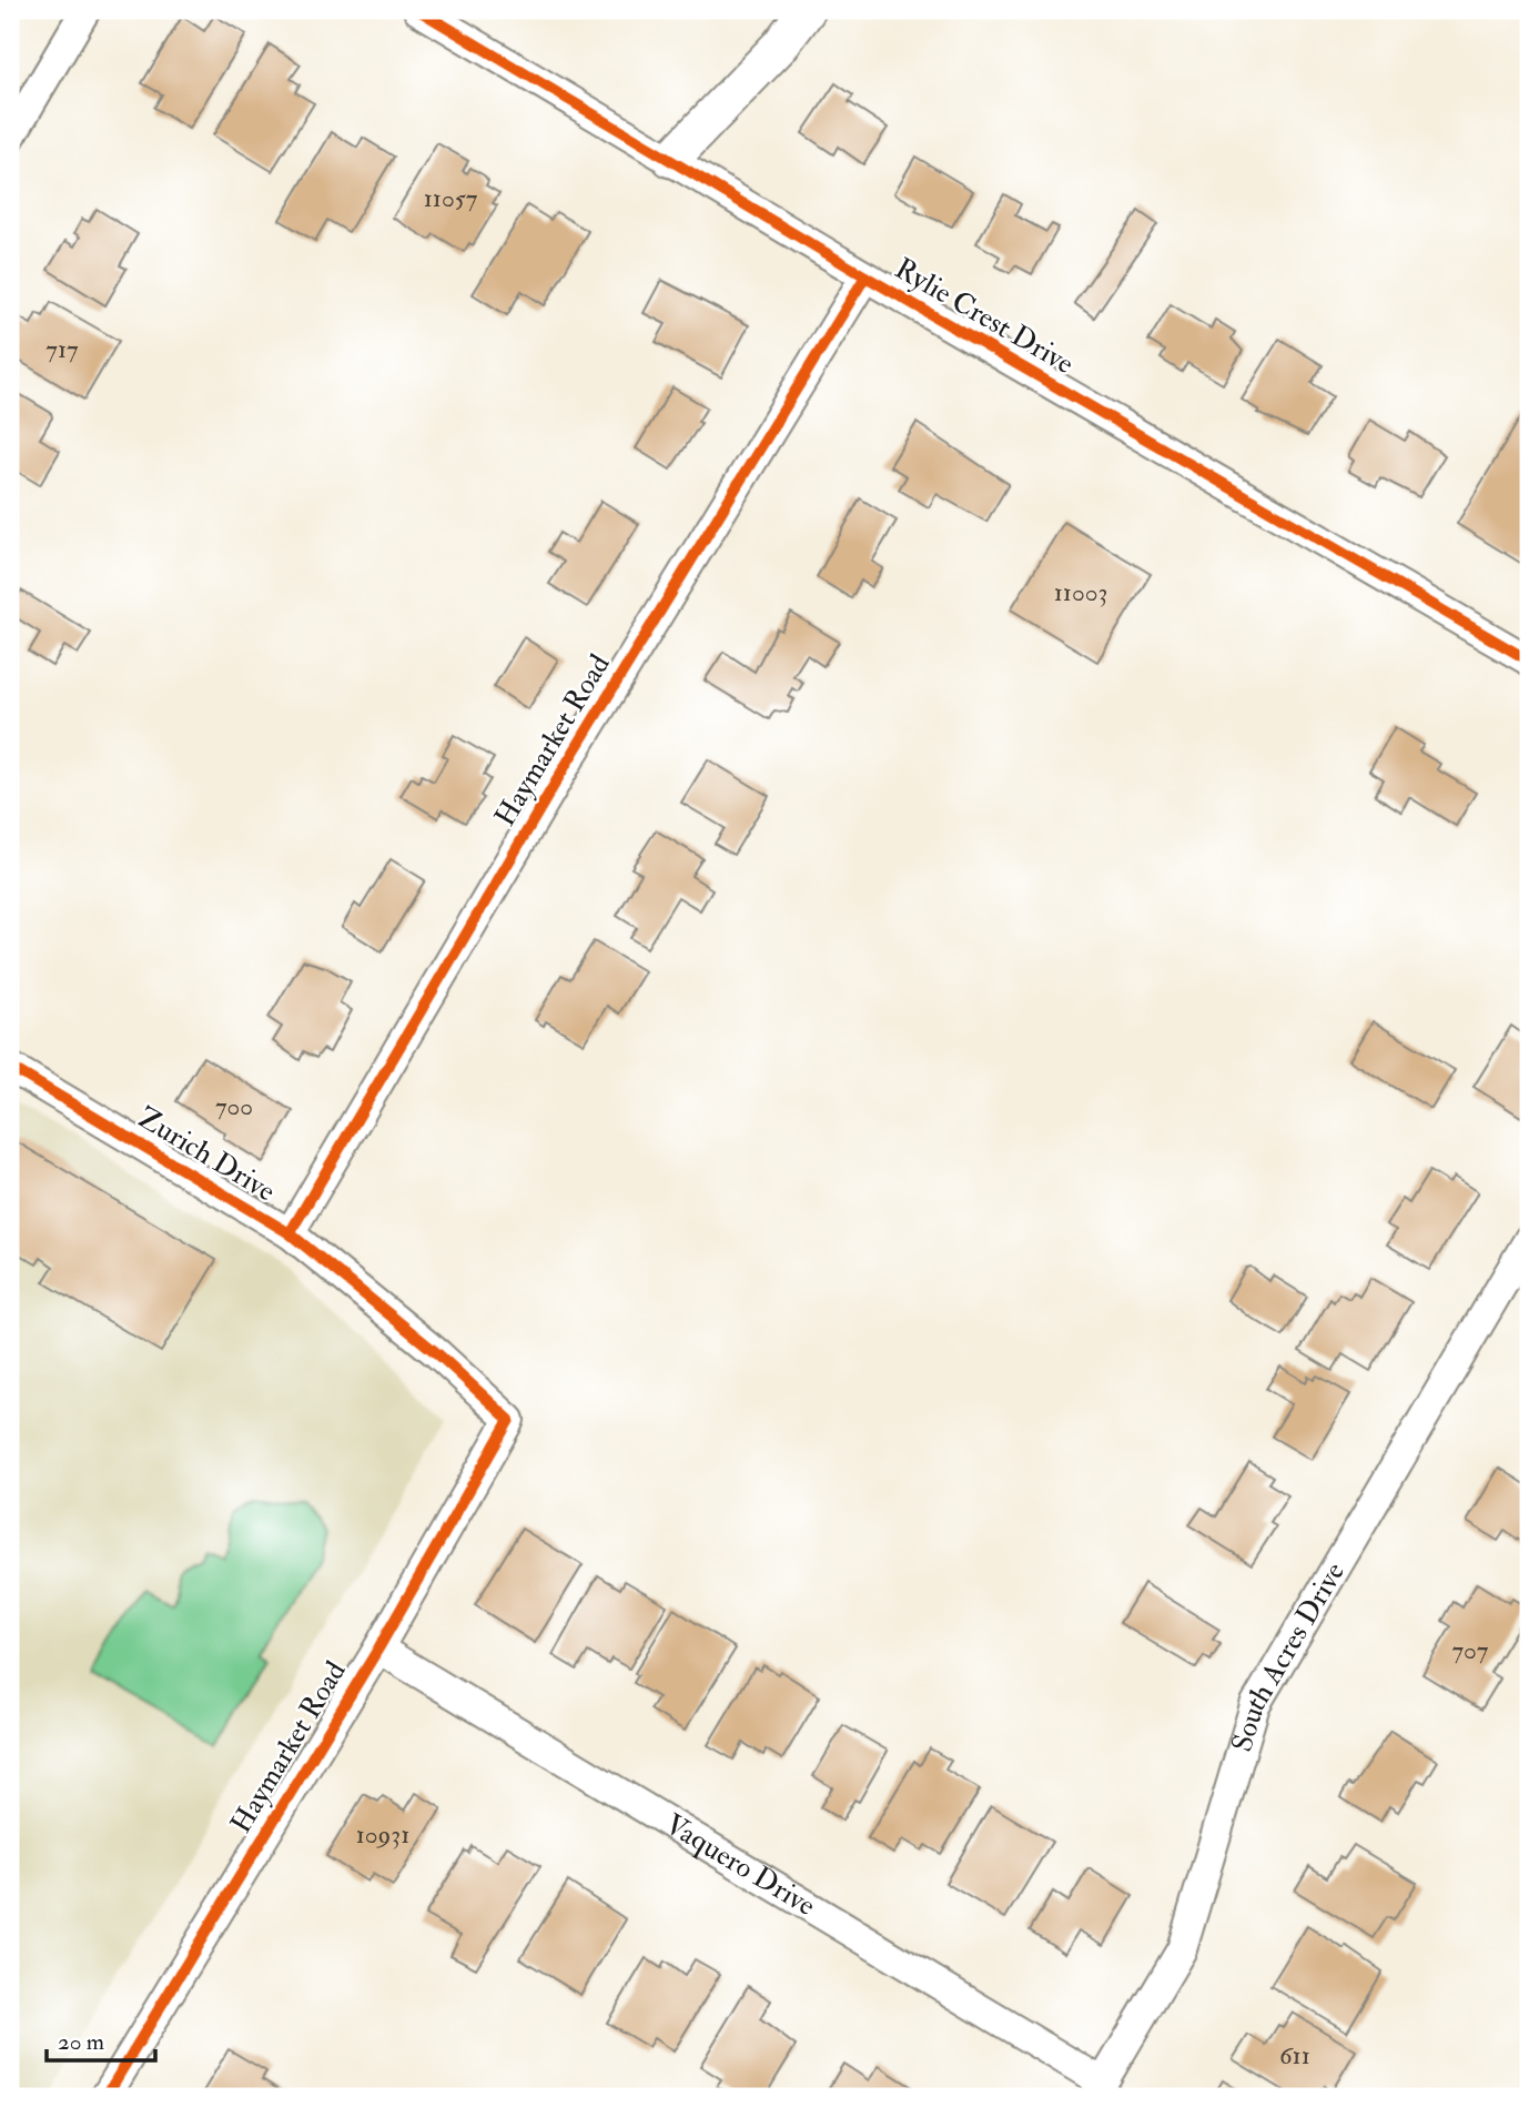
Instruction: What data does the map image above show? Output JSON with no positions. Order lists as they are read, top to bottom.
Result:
{
  "streets": {
    "street": [
      "Rylie Crest Drive",
      "Haymarket Road",
      "Zurich Drive",
      "South Acres Drive",
      "Vaquero Drive"
    ]
  },
  "crossings": [
    ["Rylie Crest Drive", "Haymarket Road"],
    ["Haymarket Road", "Zurich Drive"],
    ["Haymarket Road", "Vaquero Drive"],
    ["South Acres Drive", "Vaquero Drive"]
  ],
  "house_numbers": [
    "11057",
    "717",
    "11003",
    "700",
    "707",
    "10931",
    "611"
  ],
  "scale_bar": "20 m"
}
